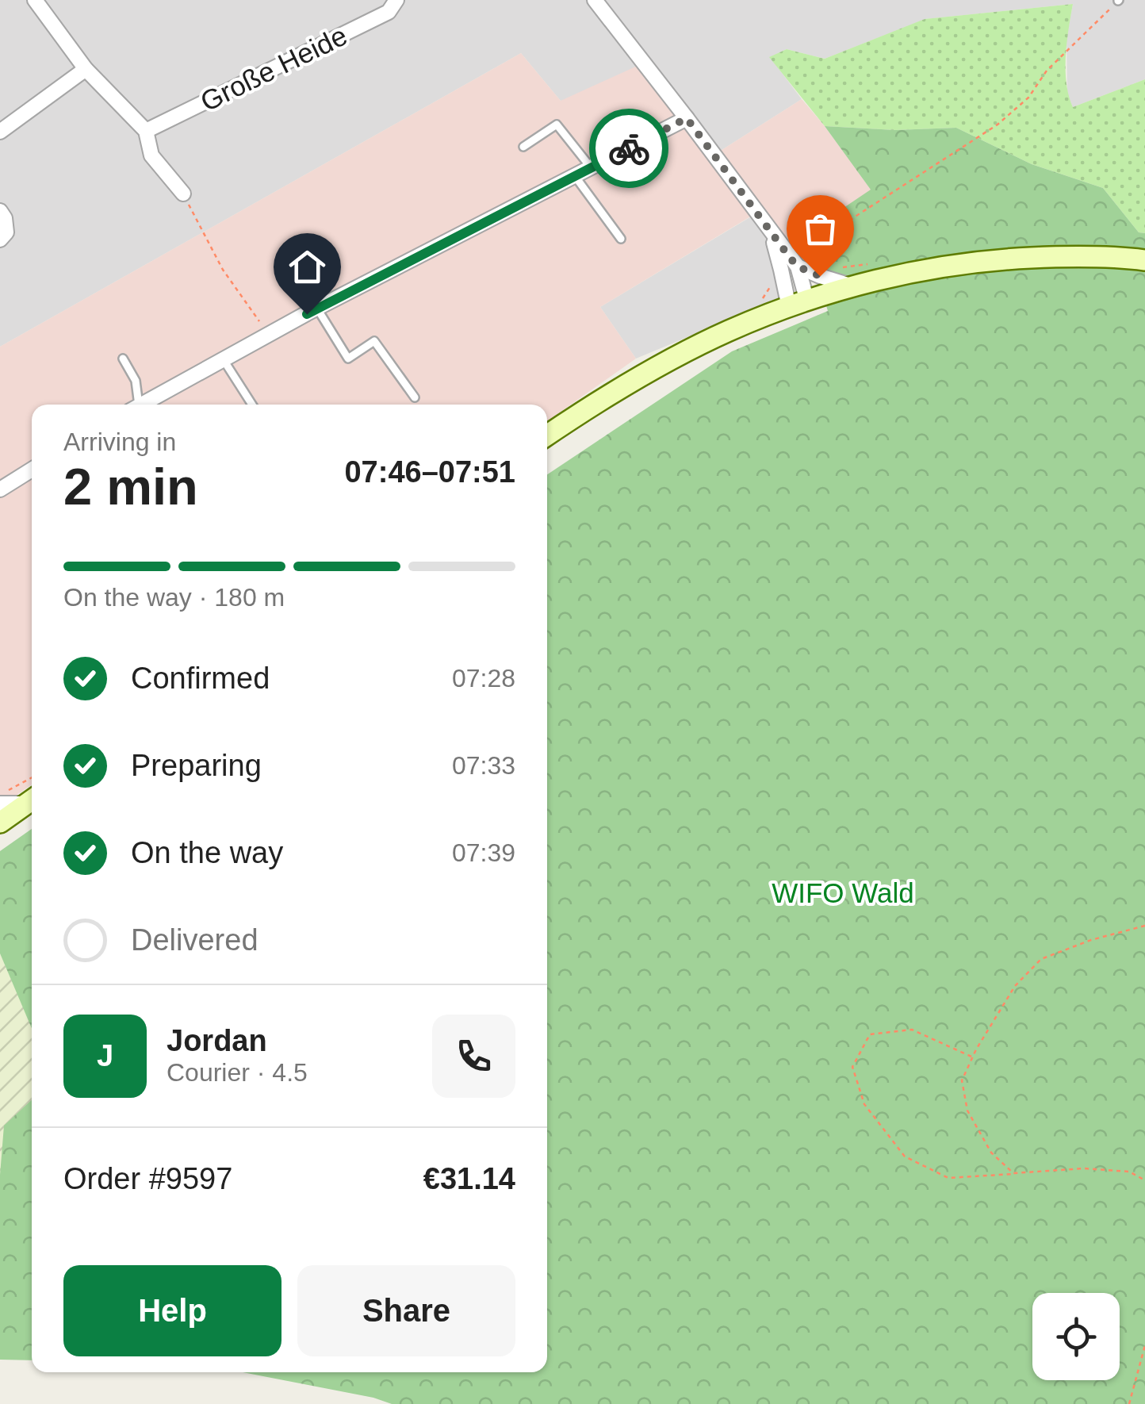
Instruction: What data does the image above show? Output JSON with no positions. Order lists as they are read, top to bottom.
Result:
{
  "streets": {
    "street": ["Große Heide"]
  },
  "parks": ["WIFO Wald"],
  "page": {
    "heading": ["2 min", "Arriving in", "07:46–07:51"],
    "panel": [
      "Jordan",
      "Courier · 4.5",
      "Order #9597",
      "€31.14"
    ],
    "bar": "On the way · 180 m",
    "list": [
      ["Confirmed", "07:28"],
      ["Preparing", "07:33"],
      ["On the way", "07:39"],
      "Delivered"
    ],
    "round": "J",
    "buttons": ["Help", "Share"]
  }
}
